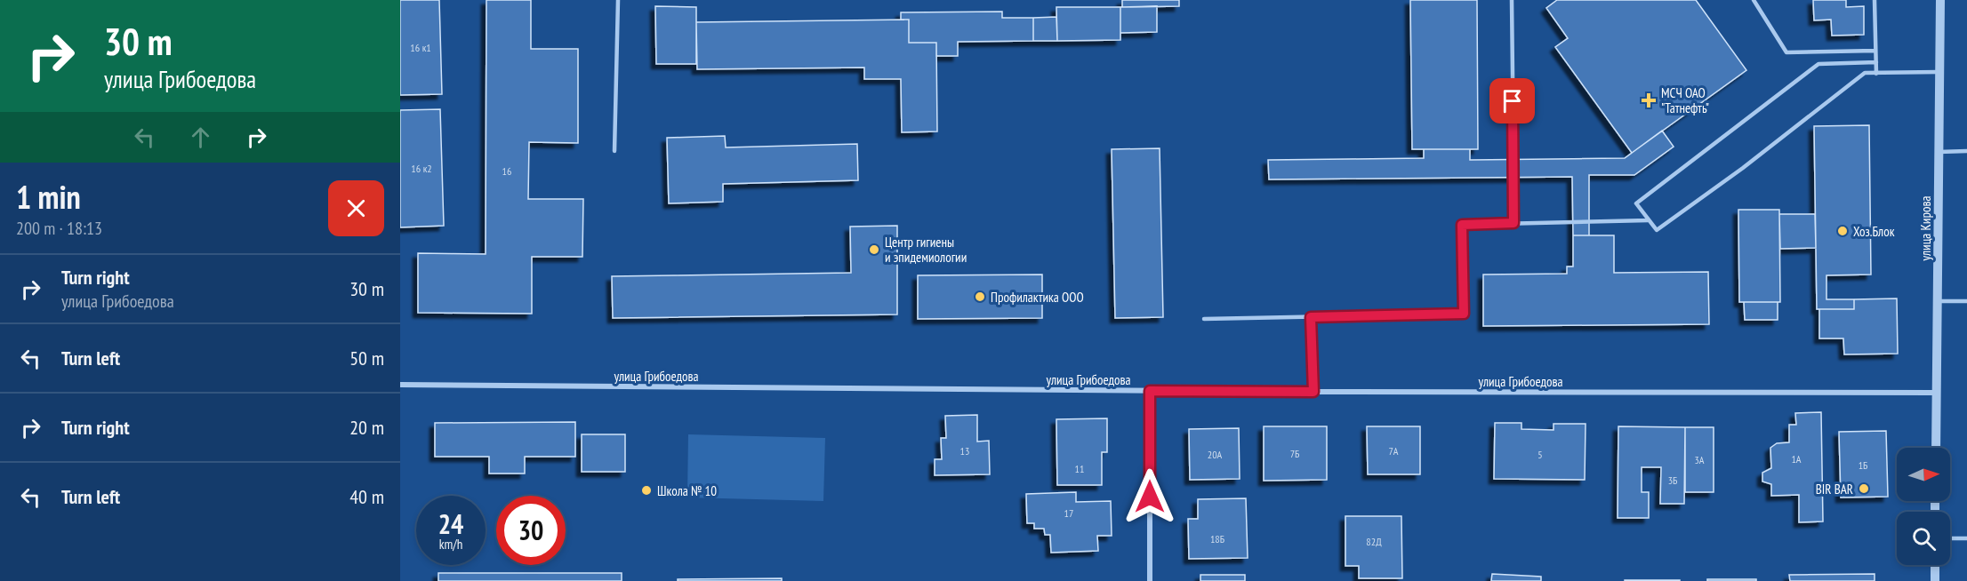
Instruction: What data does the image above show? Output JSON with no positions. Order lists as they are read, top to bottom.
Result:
{
  "streets": {
    "street": ["улица Кирова", "улица Грибоедова"]
  },
  "crossings": [
    ["улица Кирова", "улица Грибоедова"]
  ],
  "places": {
    "health": ["МСЧ ОАО \"Татнефть\""],
    "other": [
      "Хоз.Блок",
      "Центр гигиены и эпидемиологии",
      "Профилактика ООО",
      "BIR BAR",
      "Школа № 10"
    ]
  },
  "house_numbers": [
    "16 к1",
    "16 к2",
    "16",
    "13",
    "7А",
    "7Б",
    "20А",
    "5",
    "1А",
    "3А",
    "1Б",
    "11",
    "3Б",
    "17",
    "18Б",
    "82Д"
  ],
  "north": "right",
  "page": {
    "turn": ["30 m", "улица Грибоедова"],
    "heading": ["1 min", "200 m · 18:13"],
    "list": [
      {
        "name": "Turn right",
        "note": "улица Грибоедова",
        "value": "30 m"
      },
      {
        "name": "Turn left",
        "value": "50 m"
      },
      {
        "name": "Turn right",
        "value": "20 m"
      },
      {
        "name": "Turn left",
        "value": "40 m"
      }
    ],
    "speed": "24 km/h",
    "limit": "30"
  }
}
